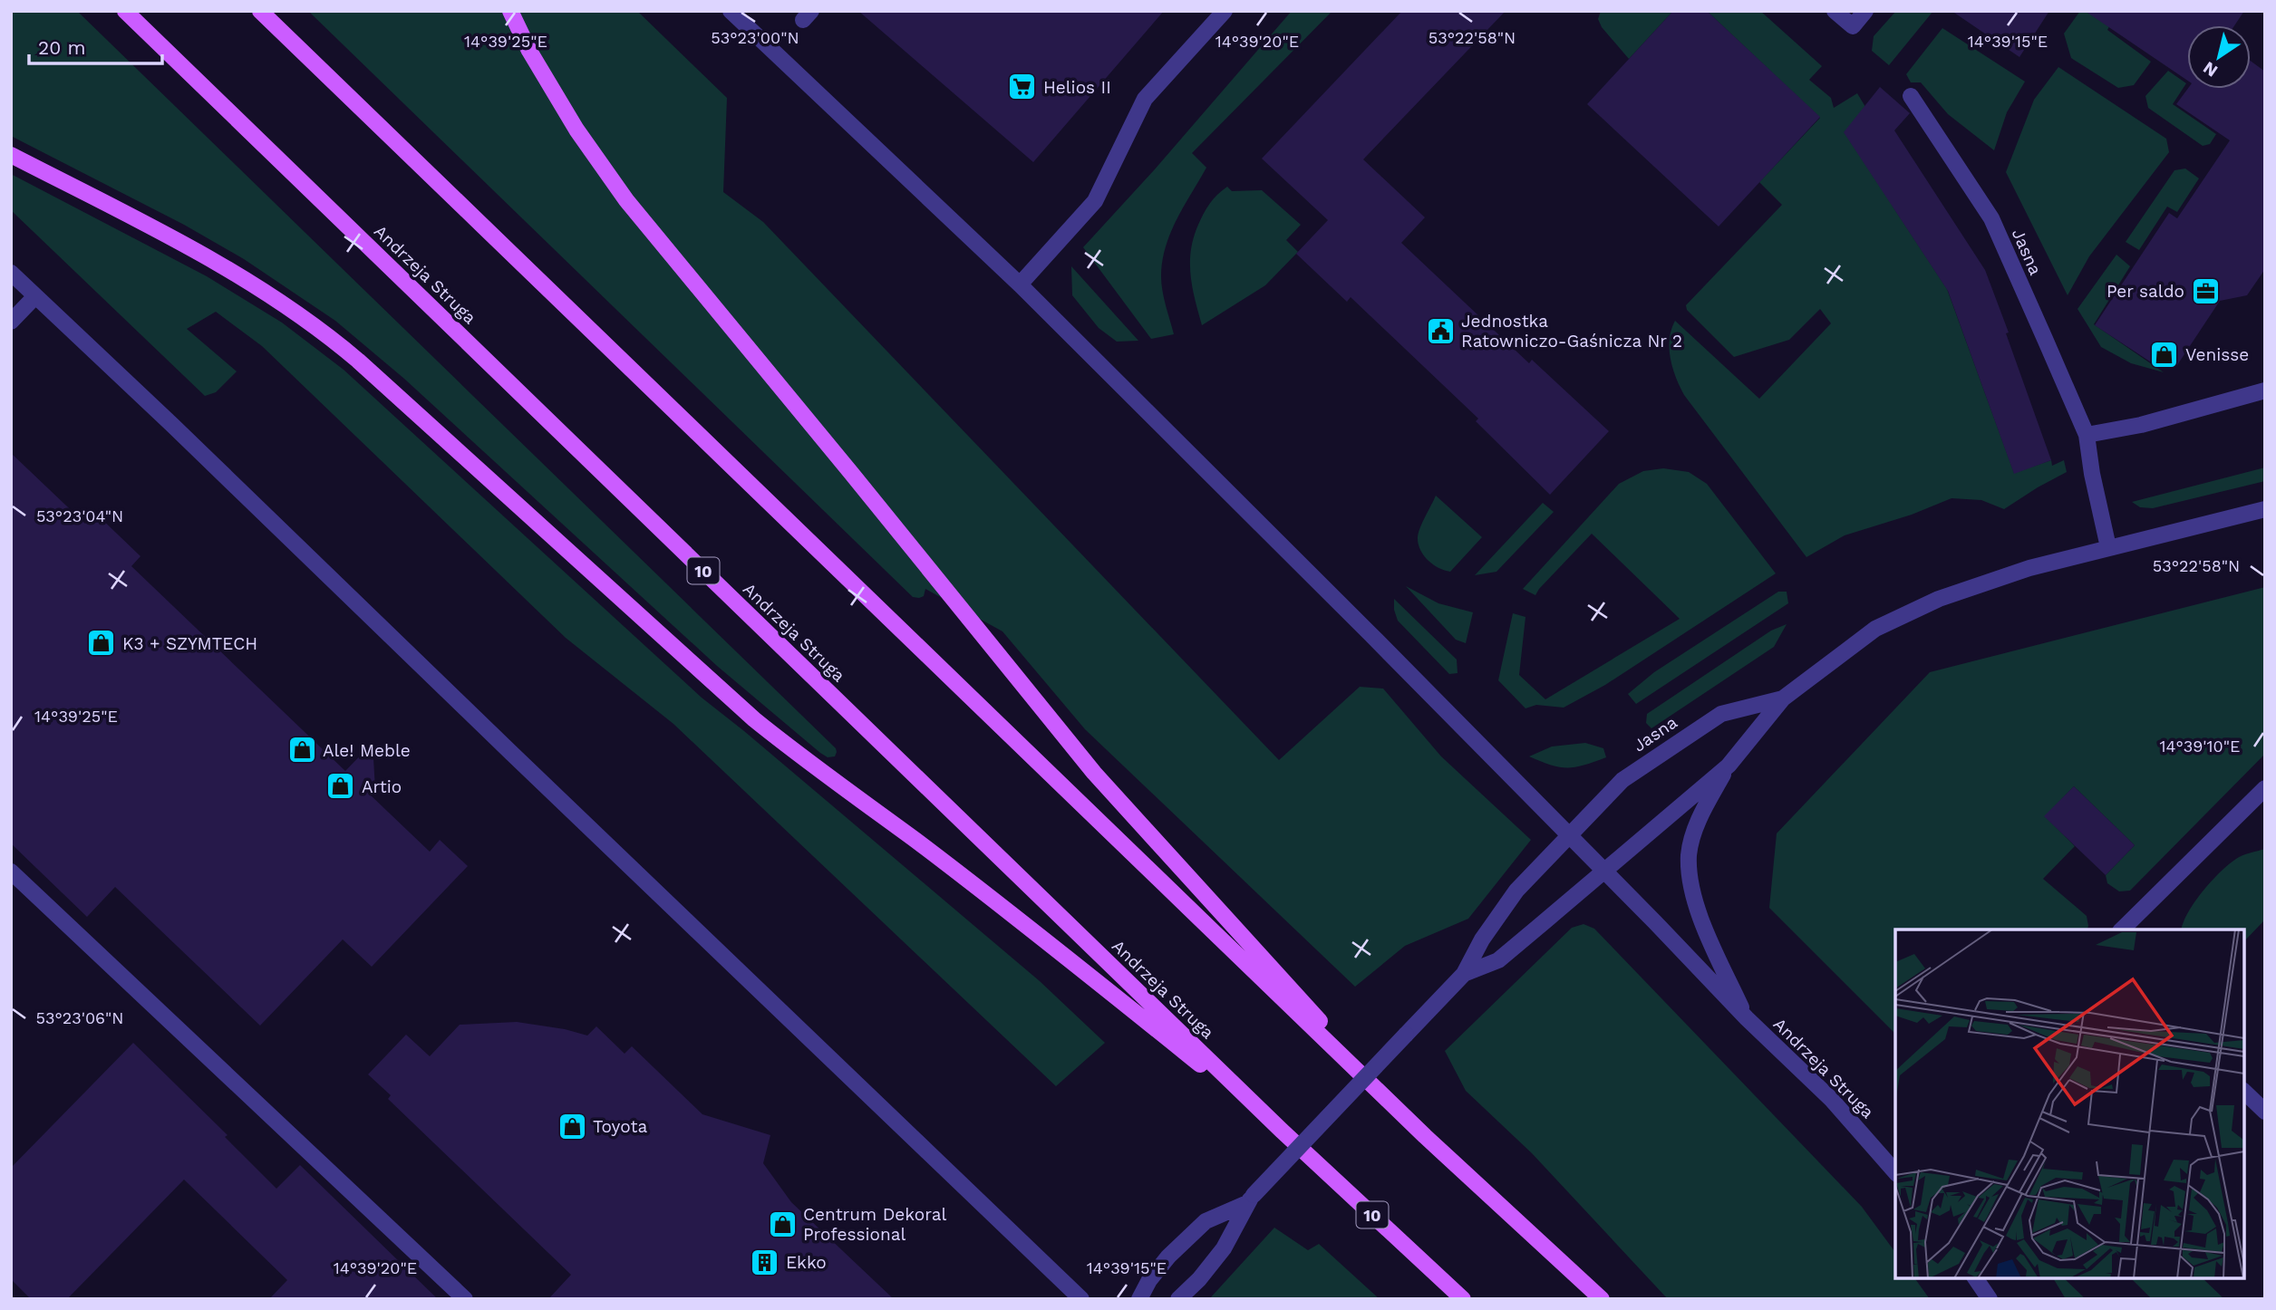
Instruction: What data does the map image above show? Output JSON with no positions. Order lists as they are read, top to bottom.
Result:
{
  "streets": {
    "main road": ["Andrzeja Struga", "10"],
    "street": ["Jasna"]
  },
  "crossings": [
    ["Jasna", "Andrzeja Struga"]
  ],
  "places": {
    "supermarket": ["Helios II"],
    "office": ["Per saldo"],
    "public building": ["Jednostka Ratowniczo-Gaśnicza Nr 2"],
    "shop": [
      "Venisse",
      "K3 + SZYMTECH",
      "Ale! Meble",
      "Artio",
      "Toyota",
      "Centrum Dekoral Professional"
    ],
    "building": ["Ekko"]
  },
  "scale_bar": "20 m",
  "north": "bottom left",
  "coordinates": [
    "53°23'00\"N",
    "53°22'58\"N",
    "14°39'25\"E",
    "14°39'20\"E",
    "14°39'15\"E",
    "53°23'04\"N",
    "14°39'10\"E",
    "53°23'06\"N"
  ]
}
